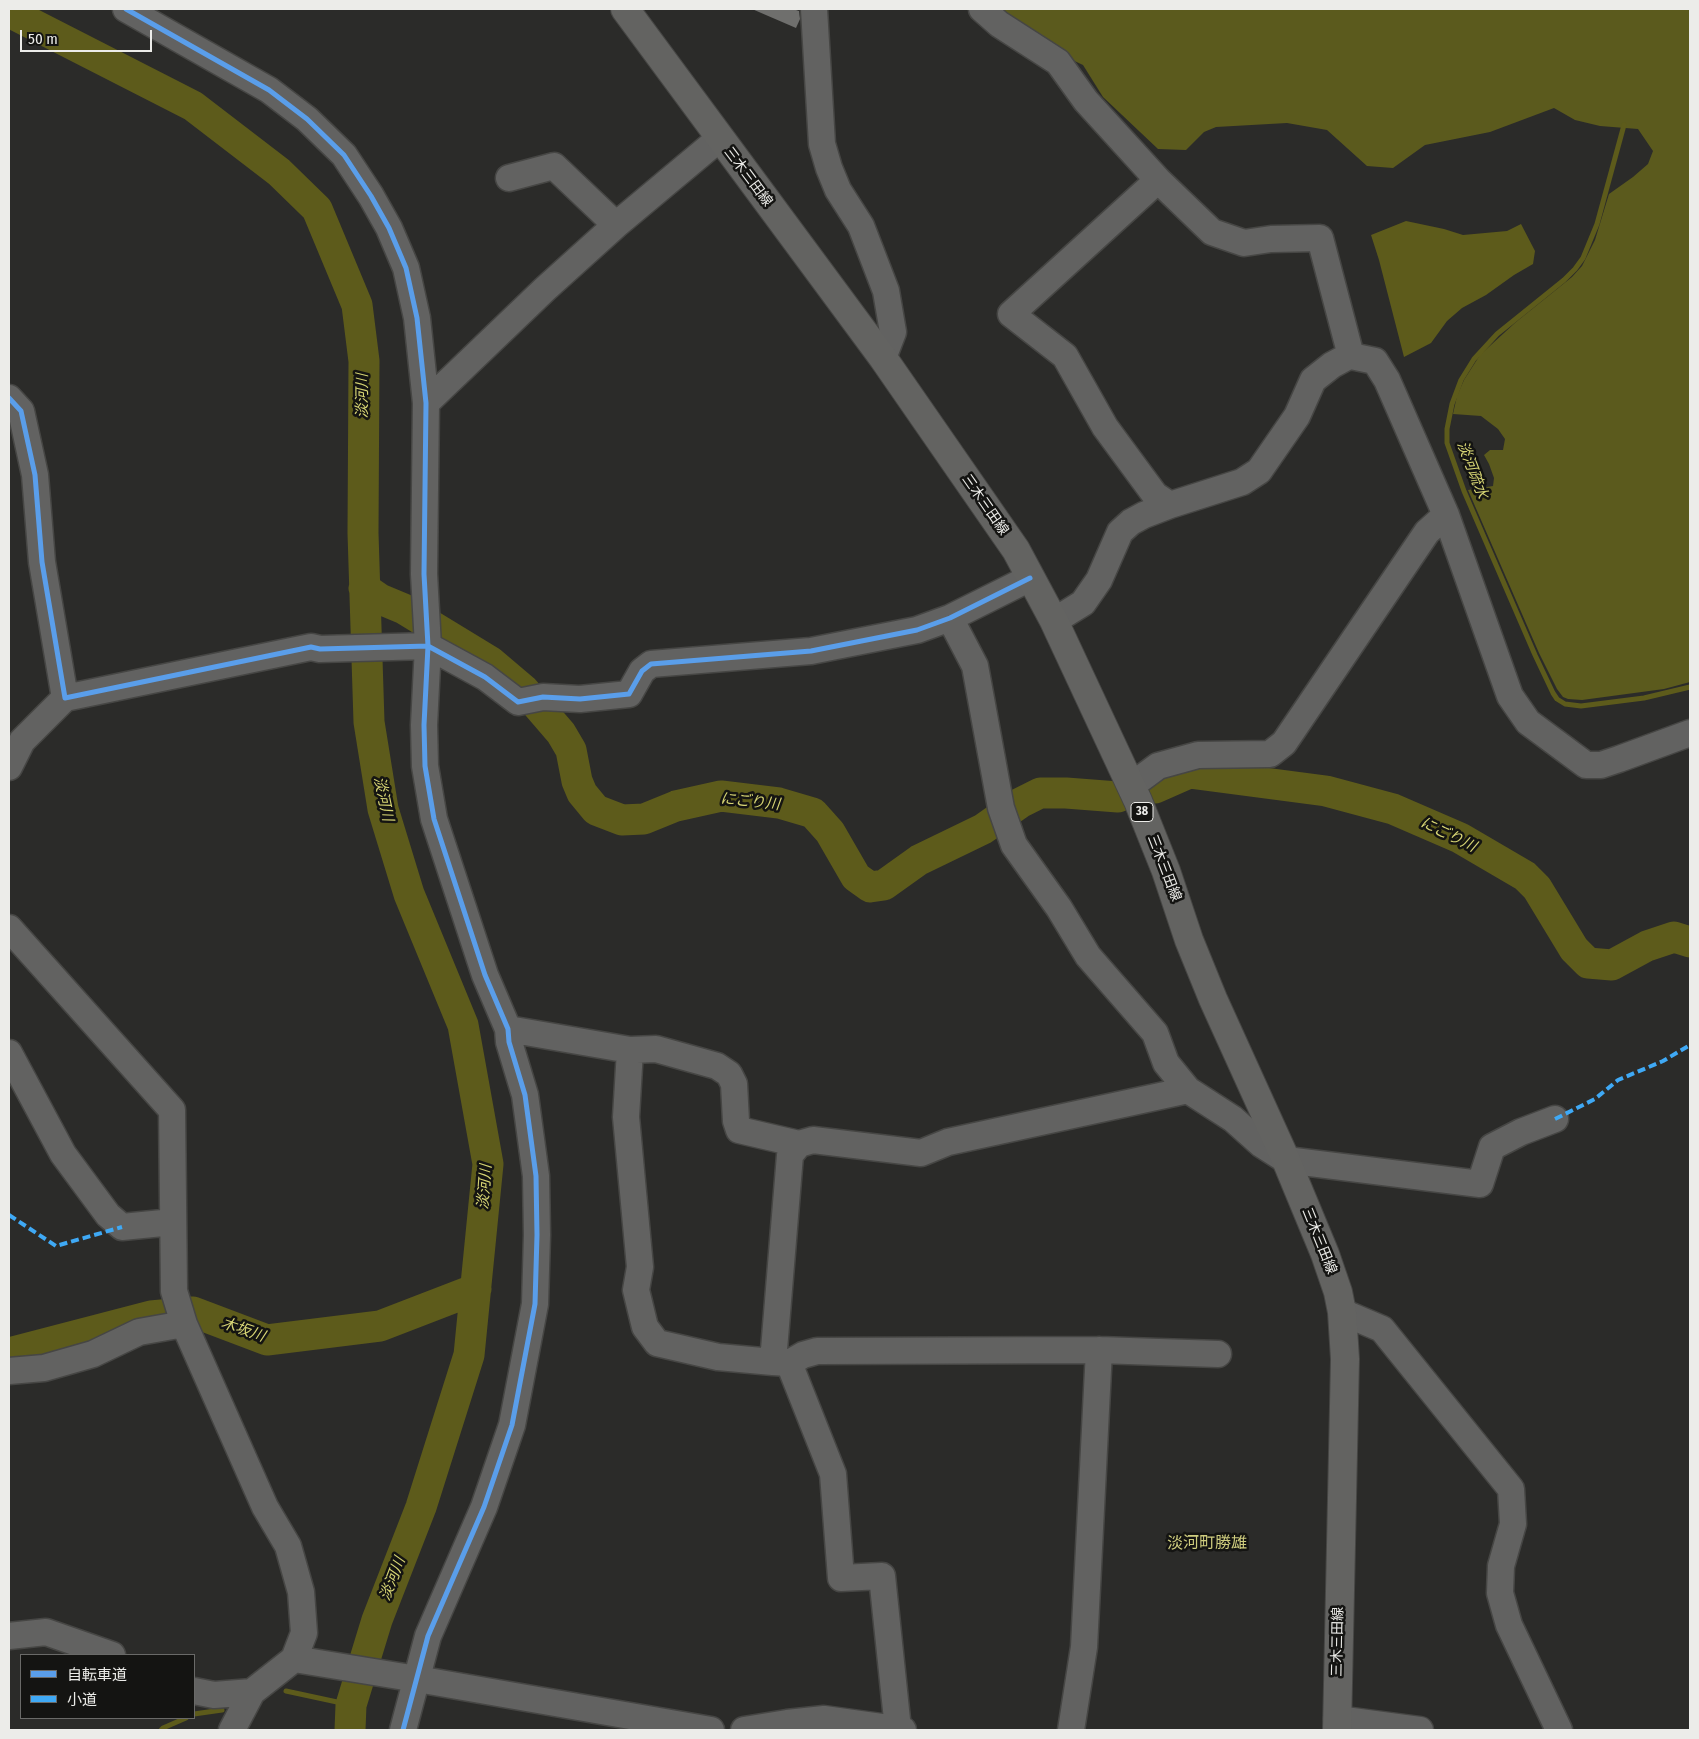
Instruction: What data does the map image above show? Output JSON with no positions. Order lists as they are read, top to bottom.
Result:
{
  "streets": {
    "main road": ["三木三田線", "38"]
  },
  "districts": ["淡河町勝雄"],
  "water": [
    "淡河川",
    "淡河疏水",
    "にごり川",
    "木坂川"
  ],
  "legend": ["自転車道", "小道"],
  "scale_bar": "50 m"
}
